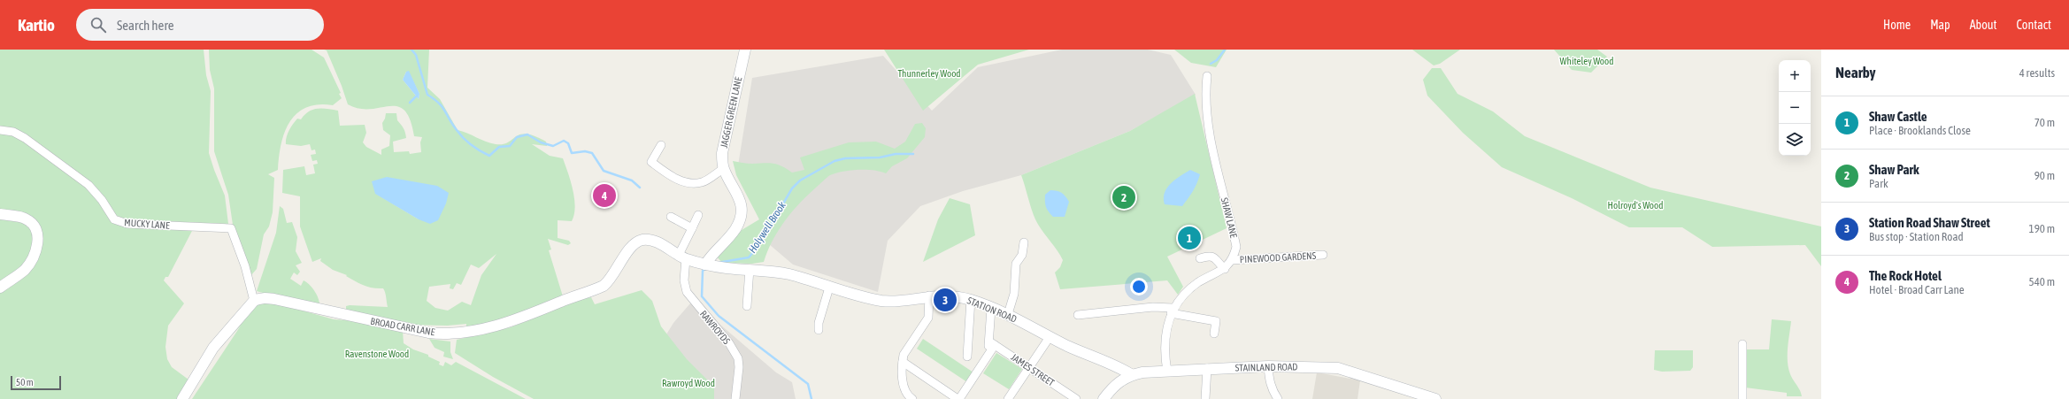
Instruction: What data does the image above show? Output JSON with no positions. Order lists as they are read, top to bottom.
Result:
{
  "streets": {
    "street": [
      "JAGGER GREEN LANE",
      "SHAW LANE",
      "MUCKY LANE",
      "PINEWOOD GARDENS",
      "STATION ROAD",
      "BROAD CARR LANE",
      "RAWROYDS",
      "STAINLAND ROAD",
      "JAMES STREET"
    ]
  },
  "crossings": [
    ["JAGGER GREEN LANE", "BROAD CARR LANE"],
    ["SHAW LANE", "PINEWOOD GARDENS"],
    ["SHAW LANE", "STAINLAND ROAD"],
    ["MUCKY LANE", "BROAD CARR LANE"],
    ["STATION ROAD", "BROAD CARR LANE"],
    ["STATION ROAD", "STAINLAND ROAD"],
    ["BROAD CARR LANE", "RAWROYDS"]
  ],
  "water": ["Holywell Brook"],
  "parks": [
    "Whiteley Wood",
    "Thunnerley Wood",
    "Holroyd's Wood",
    "Ravenstone Wood",
    "Rawroyd Wood"
  ],
  "scale_bar": "50 m",
  "page": {
    "header": "Kartio",
    "search": "Search here",
    "nav": [
      "Home",
      "Map",
      "About",
      "Contact"
    ],
    "heading": ["Nearby", "4 results"],
    "map_buttons": ["+", "−"],
    "list": [
      {
        "mark": "1",
        "name": "Shaw Castle",
        "note": "Place · Brooklands Close",
        "value": "70 m"
      },
      {
        "mark": "2",
        "name": "Shaw Park",
        "note": "Park",
        "value": "90 m"
      },
      {
        "mark": "3",
        "name": "Station Road Shaw Street",
        "note": "Bus stop · Station Road",
        "value": "190 m"
      },
      {
        "mark": "4",
        "name": "The Rock Hotel",
        "note": "Hotel · Broad Carr Lane",
        "value": "540 m"
      }
    ],
    "pins": [
      "4",
      "2",
      "1",
      "3"
    ],
    "scale": "50 m"
  }
}
